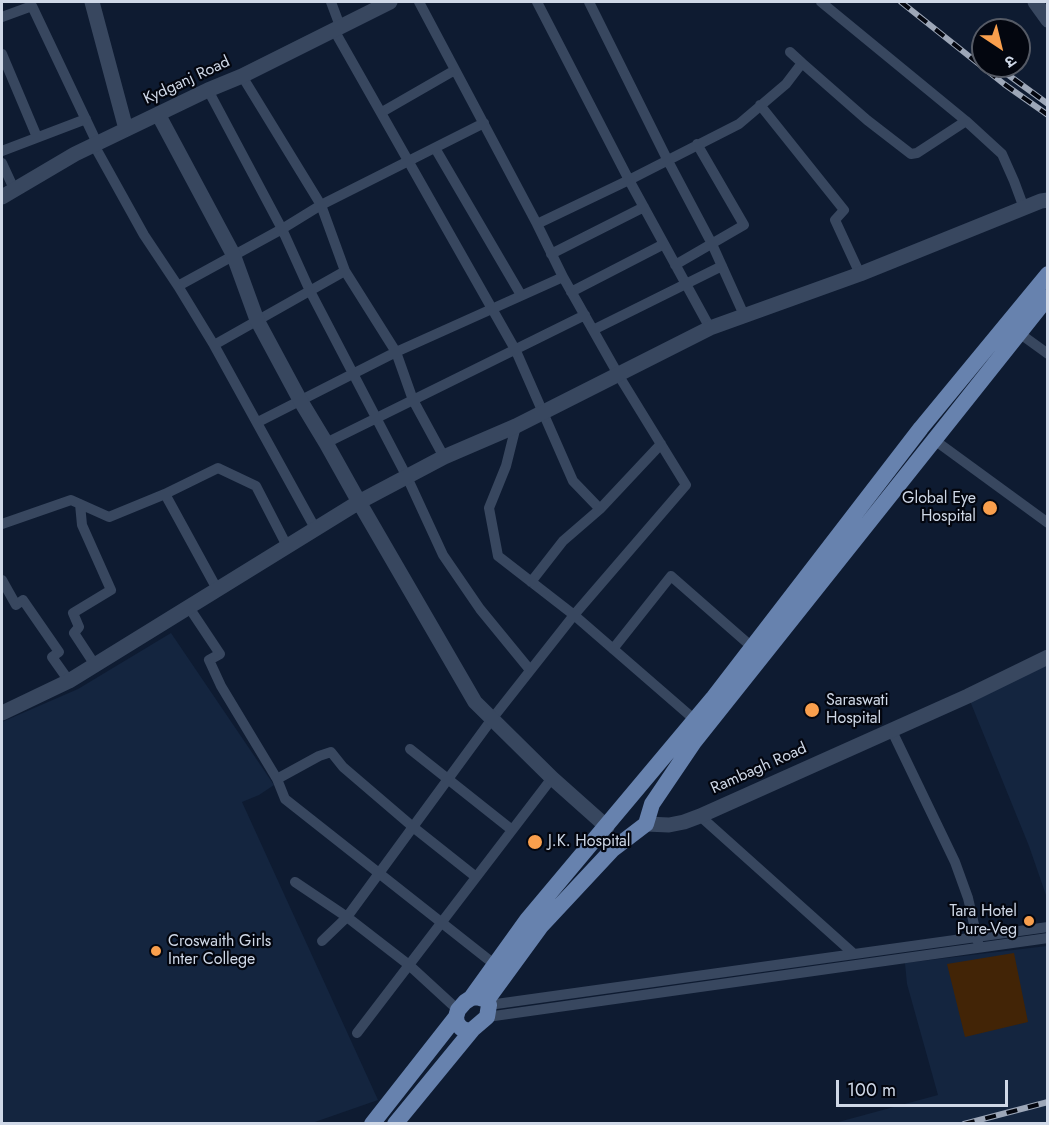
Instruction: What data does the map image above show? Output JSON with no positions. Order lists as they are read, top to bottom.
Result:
{
  "streets": {
    "street": ["Kydganj Road", "Rambagh Road"]
  },
  "places": [
    "Global Eye Hospital",
    "Saraswati Hospital",
    "J.K. Hospital",
    "Tara Hotel Pure-Veg",
    "Croswaith Girls Inter College"
  ],
  "scale_bar": "100 m",
  "north": "bottom right"
}
